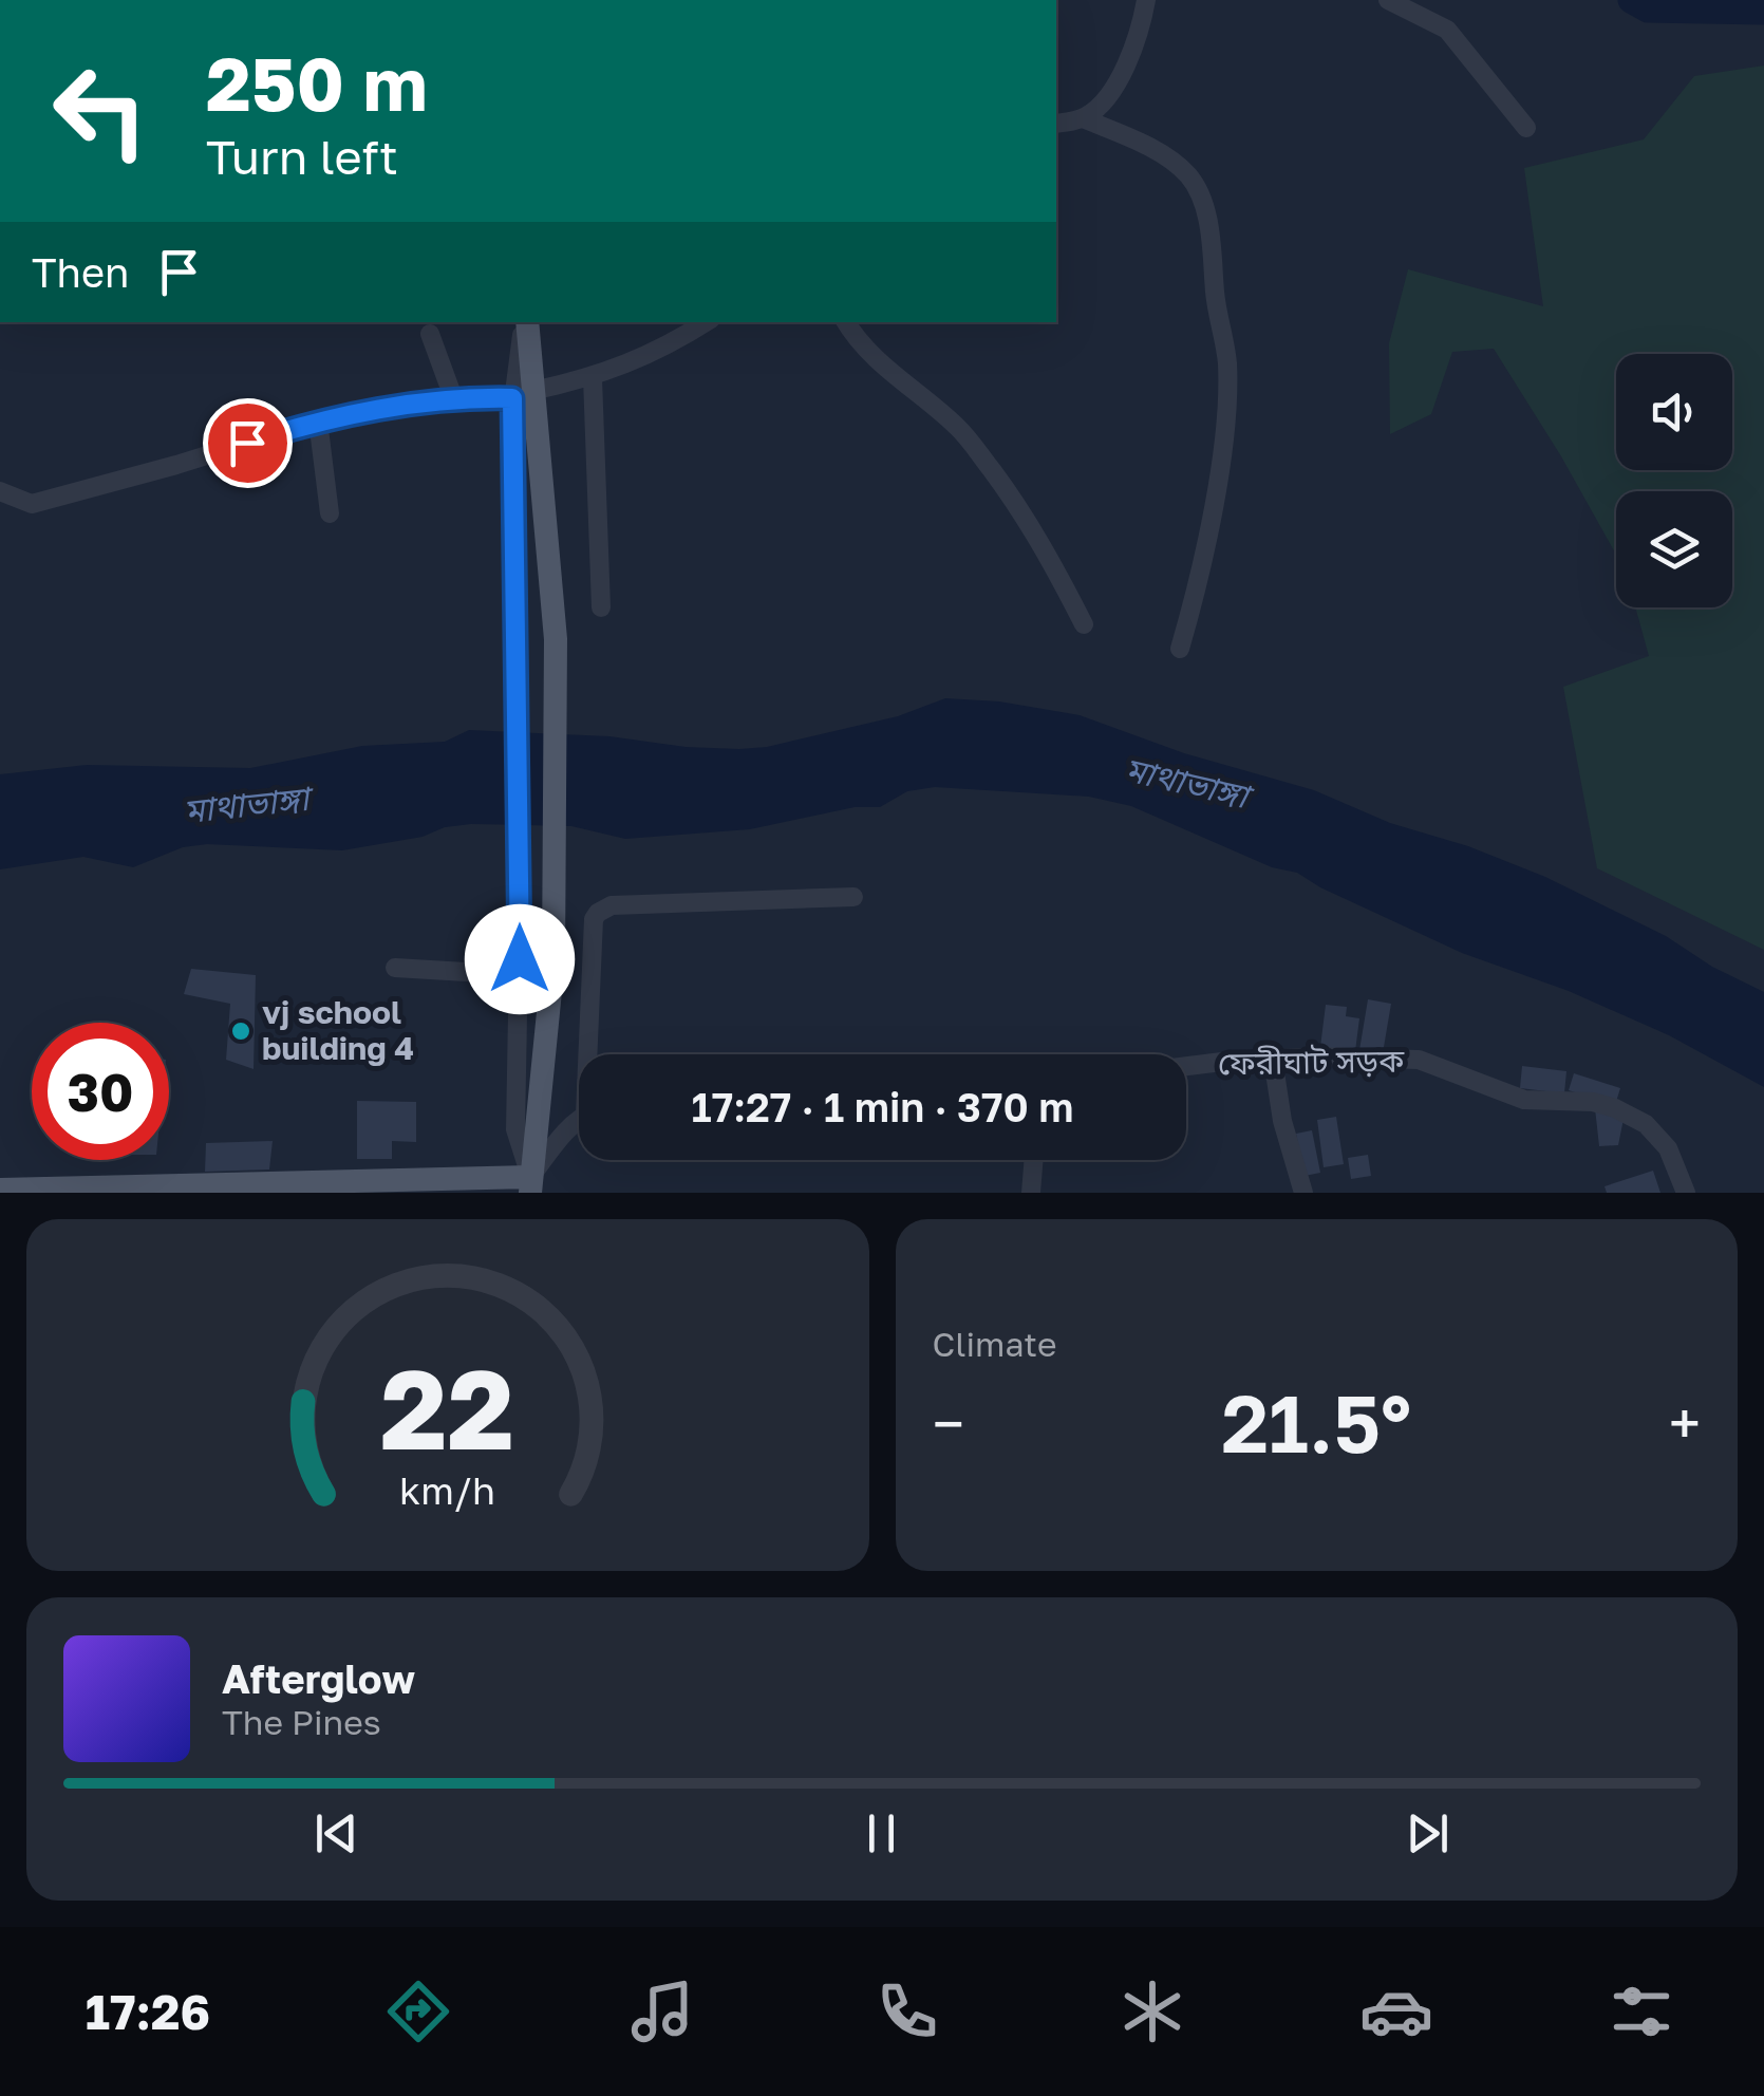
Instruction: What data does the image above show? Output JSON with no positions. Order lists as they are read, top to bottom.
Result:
{
  "streets": {
    "street": ["ফেরীঘাট সড়ক"]
  },
  "water": ["মাথাভাঙ্গা"],
  "places": ["vj school building 4"],
  "page": {
    "turn": ["250 m", "Turn left"],
    "then": "Then",
    "limit": "30",
    "trip": "17:27 · 1 min · 370 m",
    "tile": "Climate",
    "heat": ["−", "21.5°", "+"],
    "song": ["Afterglow", "The Pines"],
    "tabs": "17:26",
    "gauge": ["22", "km/h"]
  }
}
